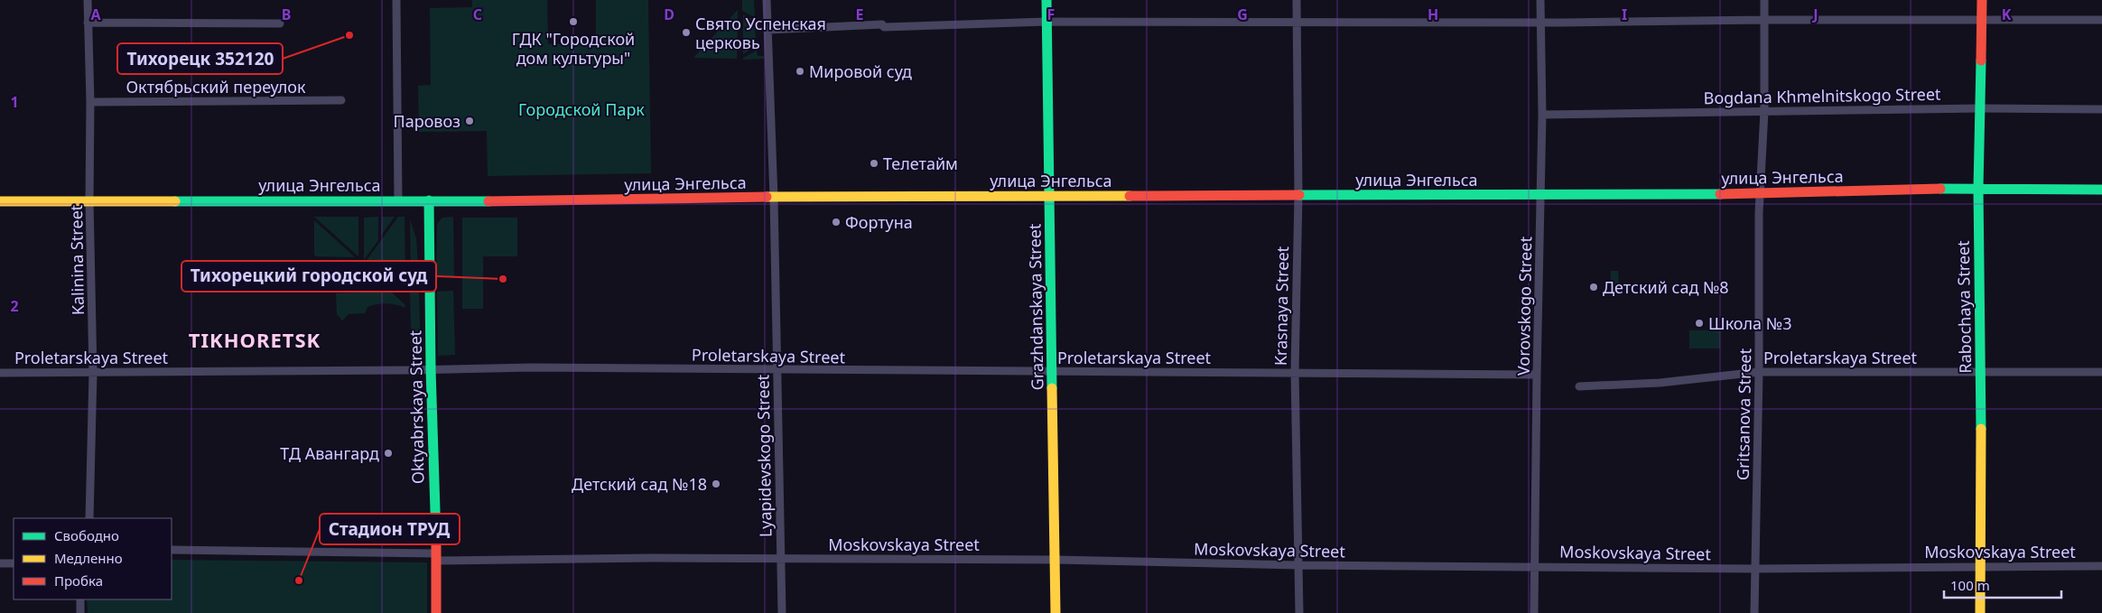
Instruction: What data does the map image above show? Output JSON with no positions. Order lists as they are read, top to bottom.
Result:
{
  "streets": {
    "main road": [
      "улица Энгельса",
      "Grazhdanskaya Street",
      "Rabochaya Street",
      "Oktyabrskaya Street"
    ],
    "street": [
      "Октябрьский переулок",
      "Bogdana Khmelnitskogo Street",
      "Kalinina Street",
      "Krasnaya Street",
      "Vorovskogo Street",
      "Proletarskaya Street",
      "Gritsanova Street",
      "Lyapidevskogo Street",
      "Moskovskaya Street"
    ]
  },
  "crossings": [
    ["Октябрьский переулок", "Kalinina Street"],
    ["Bogdana Khmelnitskogo Street", "Vorovskogo Street"],
    ["Bogdana Khmelnitskogo Street", "Rabochaya Street"],
    ["Bogdana Khmelnitskogo Street", "Gritsanova Street"],
    ["улица Энгельса", "Kalinina Street"],
    ["улица Энгельса", "Krasnaya Street"],
    ["улица Энгельса", "Vorovskogo Street"],
    ["улица Энгельса", "Grazhdanskaya Street"],
    ["улица Энгельса", "Rabochaya Street"],
    ["улица Энгельса", "Oktyabrskaya Street"],
    ["улица Энгельса", "Gritsanova Street"],
    ["улица Энгельса", "Lyapidevskogo Street"],
    ["Kalinina Street", "Proletarskaya Street"],
    ["Krasnaya Street", "Proletarskaya Street"],
    ["Krasnaya Street", "Moskovskaya Street"],
    ["Vorovskogo Street", "Proletarskaya Street"],
    ["Vorovskogo Street", "Moskovskaya Street"],
    ["Grazhdanskaya Street", "Proletarskaya Street"],
    ["Grazhdanskaya Street", "Moskovskaya Street"],
    ["Rabochaya Street", "Proletarskaya Street"],
    ["Rabochaya Street", "Moskovskaya Street"],
    ["Proletarskaya Street", "Oktyabrskaya Street"],
    ["Proletarskaya Street", "Gritsanova Street"],
    ["Proletarskaya Street", "Lyapidevskogo Street"],
    ["Oktyabrskaya Street", "Moskovskaya Street"],
    ["Gritsanova Street", "Moskovskaya Street"],
    ["Lyapidevskogo Street", "Moskovskaya Street"]
  ],
  "districts": ["TIKHORETSK"],
  "parks": ["Городской Парк"],
  "places": [
    "ГДК \"Городской дом культуры\"",
    "Свято Успенская церковь",
    "Тихорецк 352120",
    "Мировой суд",
    "Паровоз",
    "Телетайм",
    "Фортуна",
    "Тихорецкий городской суд",
    "Детский сад №8",
    "Школа №3",
    "ТД Авангард",
    "Детский сад №18",
    "Стадион ТРУД"
  ],
  "legend": ["Свободно", "Медленно", "Пробка"],
  "scale_bar": "100 m",
  "grid": {
    "columns": [
      "A",
      "B",
      "C",
      "D",
      "E",
      "F",
      "G",
      "H",
      "I",
      "J",
      "K"
    ],
    "rows": ["1", "2"]
  }
}
